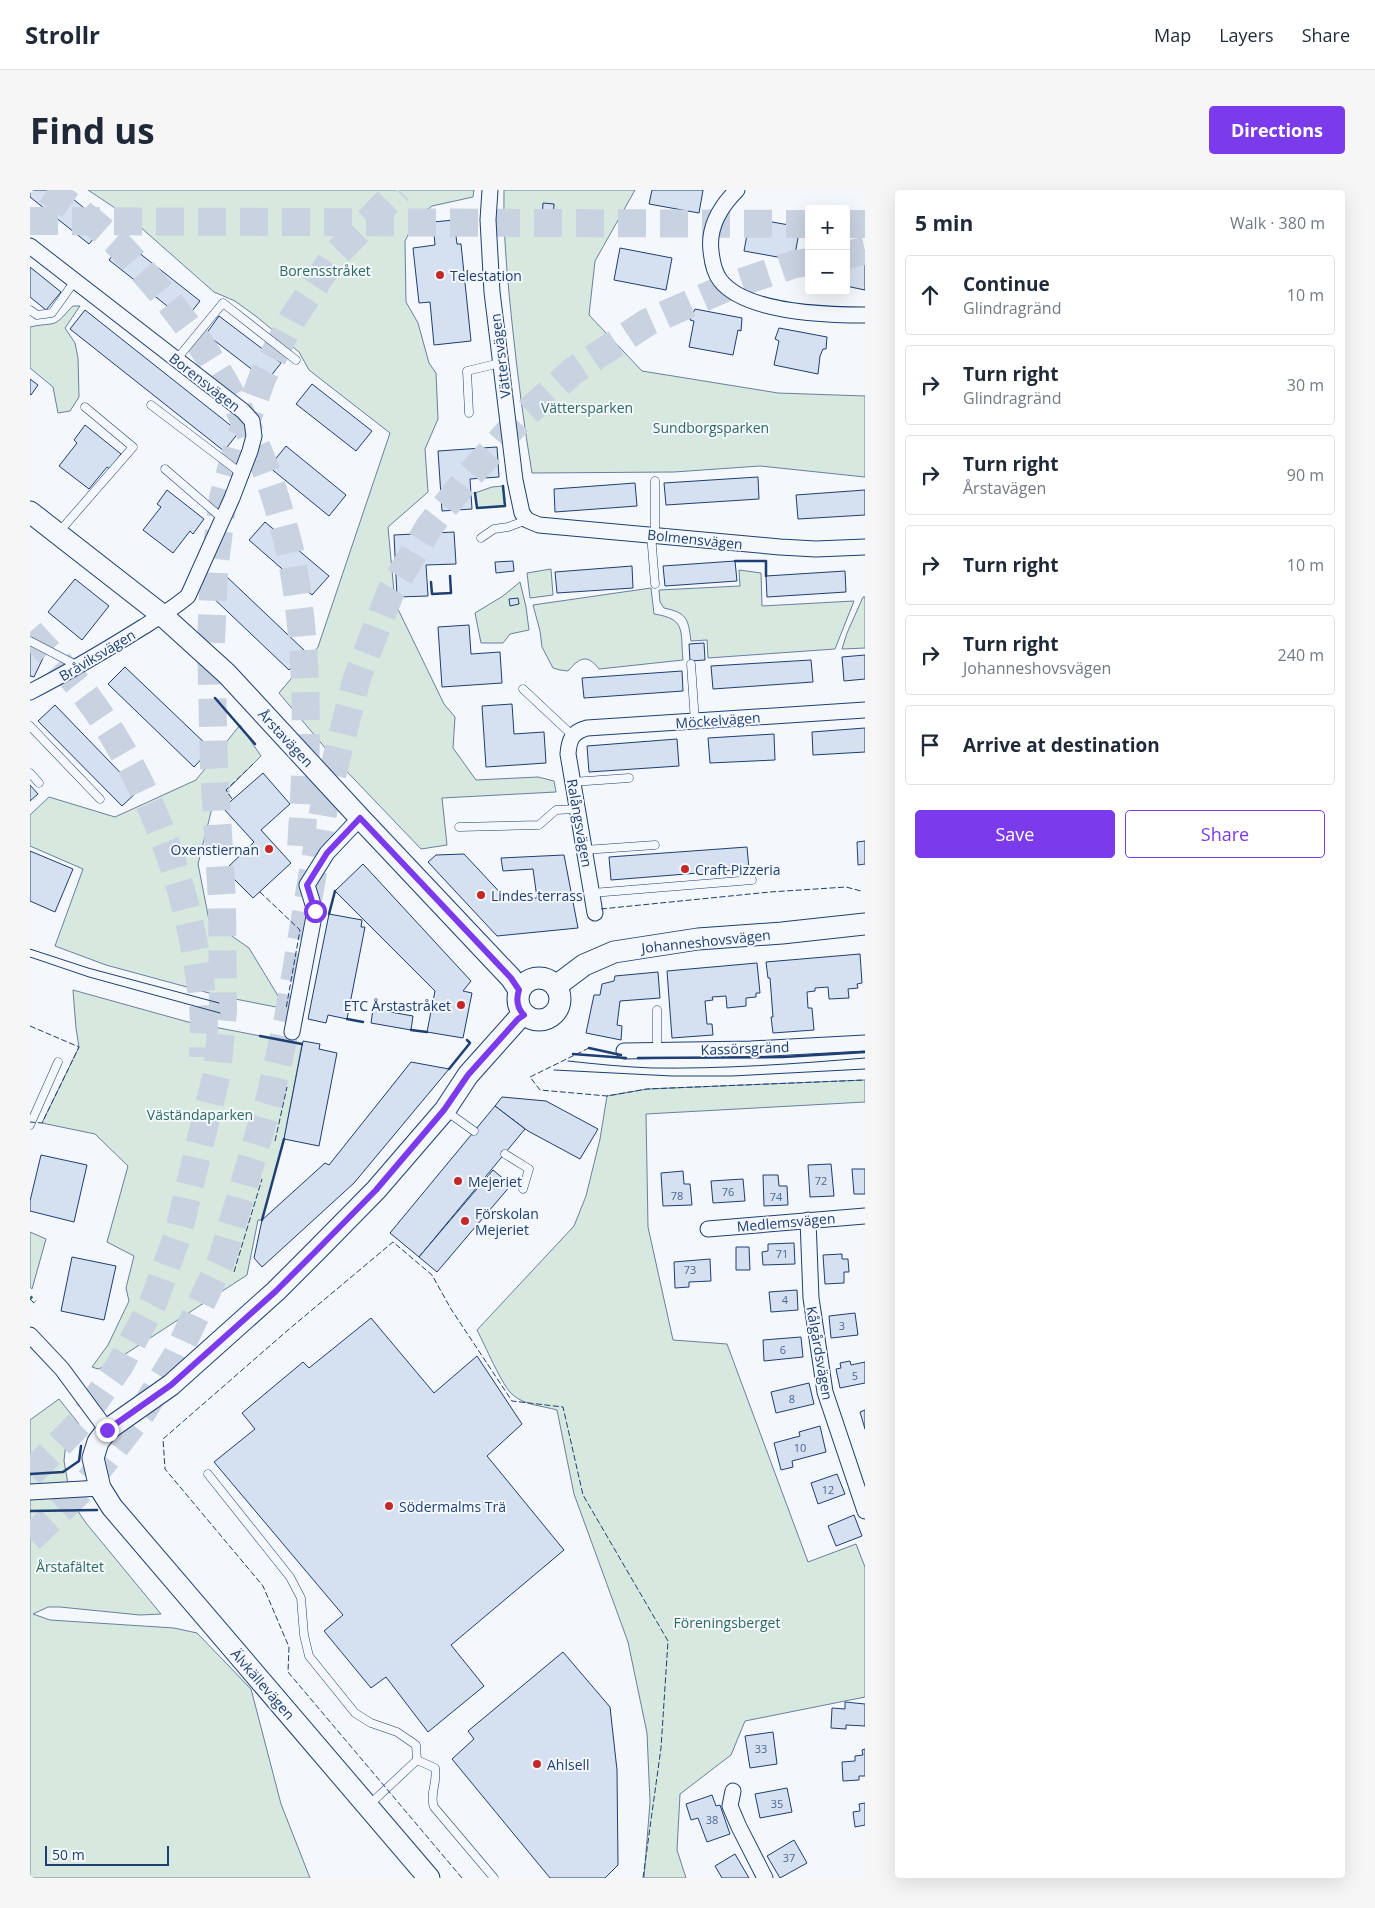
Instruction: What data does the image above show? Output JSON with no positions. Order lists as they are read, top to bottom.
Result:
{
  "streets": {
    "main road": ["Årstavägen", "Johanneshovsvägen", "Älvkällevägen"],
    "street": [
      "Vättersvägen",
      "Borensvägen",
      "Bolmensvägen",
      "Bråviksvägen",
      "Möckelvägen",
      "Ralångsvägen",
      "Kassörsgränd",
      "Medlemsvägen",
      "Kålgårdsvägen"
    ]
  },
  "crossings": [
    ["Vättersvägen", "Bolmensvägen"],
    ["Borensvägen", "Bråviksvägen"],
    ["Borensvägen", "Årstavägen"],
    ["Bråviksvägen", "Årstavägen"],
    ["Möckelvägen", "Ralångsvägen"],
    ["Årstavägen", "Johanneshovsvägen"],
    ["Medlemsvägen", "Kålgårdsvägen"]
  ],
  "parks": [
    "Borensstråket",
    "Vättersparken",
    "Sundborgsparken",
    "Väständaparken",
    "Årstafältet",
    "Föreningsberget"
  ],
  "places": [
    "Telestation",
    "Oxenstiernan",
    "Craft Pizzeria",
    "Lindes terrass",
    "ETC Årstastråket",
    "Mejeriet",
    "Förskolan Mejeriet",
    "Södermalms Trä",
    "Ahlsell"
  ],
  "house_numbers": [
    "72",
    "76",
    "78",
    "74",
    "71",
    "73",
    "4",
    "3",
    "6",
    "5",
    "8",
    "10",
    "12",
    "33",
    "35",
    "38",
    "37"
  ],
  "scale_bar": "50 m",
  "page": {
    "header": "Strollr",
    "nav": ["Map", "Layers", "Share"],
    "buttons": [
      "Directions",
      ["Save", "Share"]
    ],
    "title": "Find us",
    "heading": ["5 min", "Walk · 380 m"],
    "map_buttons": ["+", "−"],
    "list": [
      ["Continue", "Glindragränd", "10 m"],
      ["Turn right", "Glindragränd", "30 m"],
      ["Turn right", "Årstavägen", "90 m"],
      ["Turn right", "10 m"],
      ["Turn right", "Johanneshovsvägen", "240 m"],
      "Arrive at destination"
    ],
    "scale": "50 m"
  }
}
